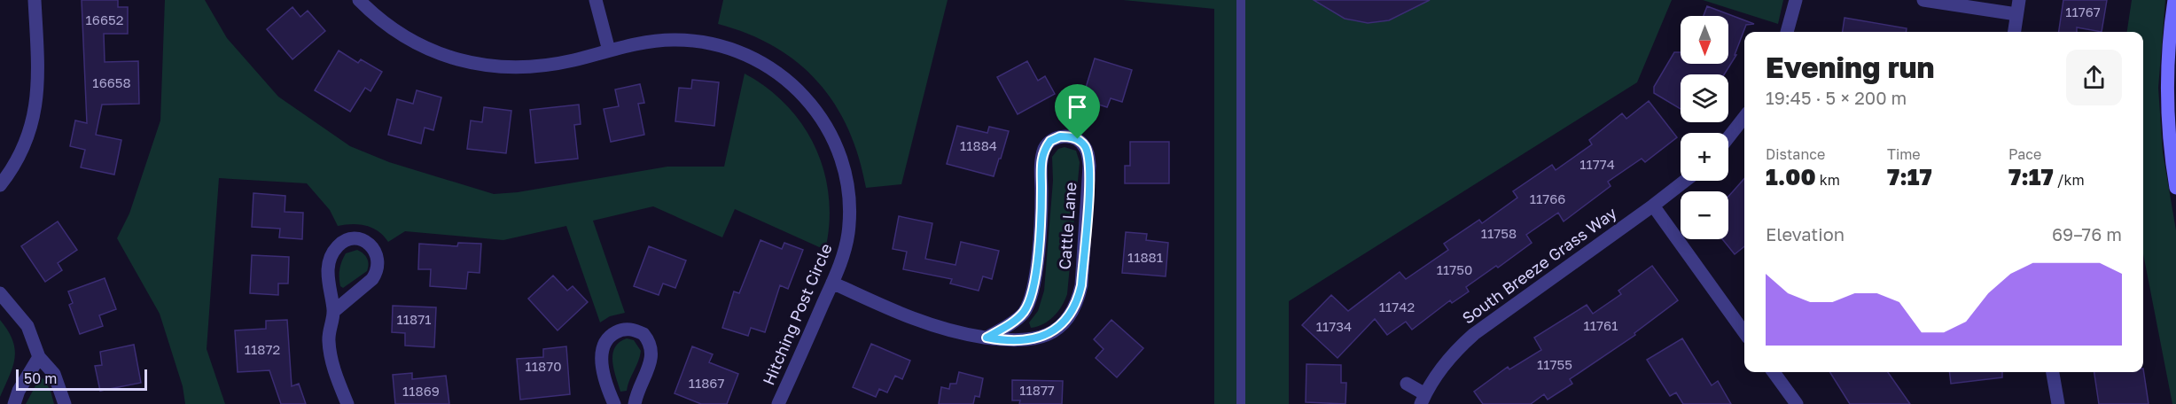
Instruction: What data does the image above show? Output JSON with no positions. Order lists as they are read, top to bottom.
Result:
{
  "streets": {
    "street": ["Cattle Lane", "South Breeze Grass Way", "Hitching Post Circle"]
  },
  "crossings": [
    ["Cattle Lane", "Hitching Post Circle"]
  ],
  "house_numbers": [
    "11767",
    "16652",
    "16658",
    "11884",
    "11774",
    "11766",
    "11758",
    "11881",
    "11750",
    "11742",
    "11871",
    "11761",
    "11734",
    "11872",
    "11755",
    "11870",
    "11867",
    "11877",
    "11869"
  ],
  "scale_bar": "50 m",
  "north": "bottom",
  "page": {
    "map_buttons": ["+", "−"],
    "heading": ["Evening run", "19:45 · 5 × 200 m"],
    "stats": [
      ["Distance", "1.00 km"],
      ["Time", "7:17"],
      ["Pace", "7:17 /km"]
    ],
    "chart": ["Elevation", "69–76 m"],
    "scale": "50 m"
  }
}
